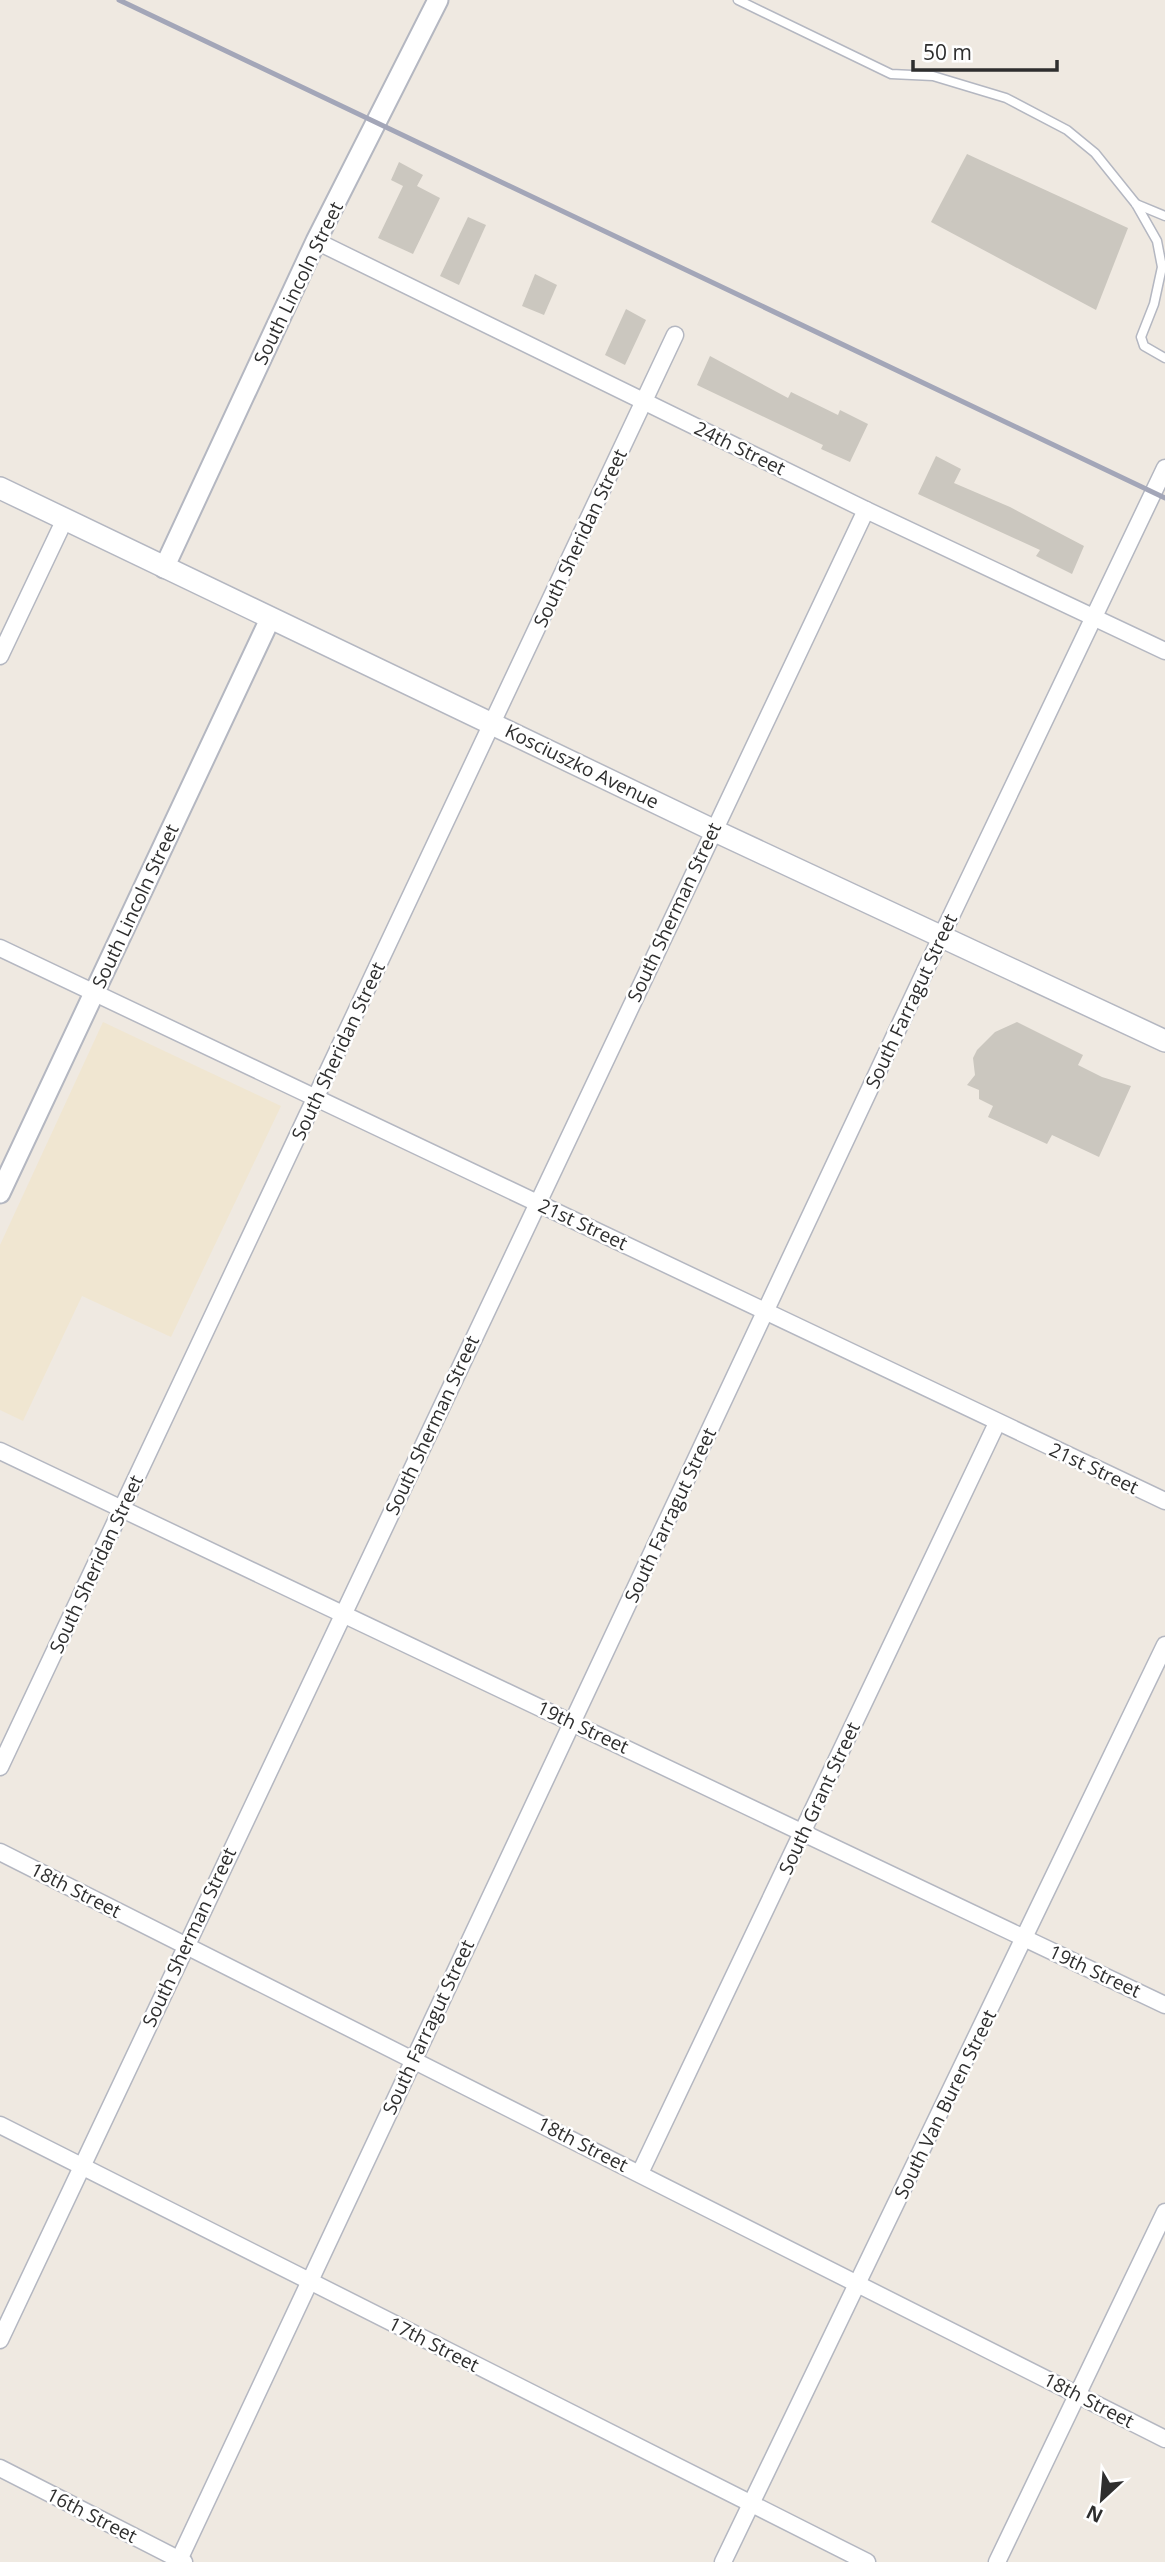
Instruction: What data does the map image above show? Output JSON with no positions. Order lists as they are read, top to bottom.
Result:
{
  "streets": {
    "main road": ["Kosciuszko Avenue"],
    "street": [
      "South Lincoln Street",
      "24th Street",
      "South Sheridan Street",
      "South Sherman Street",
      "South Farragut Street",
      "21st Street",
      "19th Street",
      "South Grant Street",
      "18th Street",
      "South Van Buren Street",
      "17th Street",
      "16th Street"
    ]
  },
  "crossings": [
    ["South Lincoln Street", "24th Street"],
    ["South Lincoln Street", "Kosciuszko Avenue"],
    ["South Lincoln Street", "21st Street"],
    ["24th Street", "South Sheridan Street"],
    ["24th Street", "South Sherman Street"],
    ["24th Street", "South Farragut Street"],
    ["South Sheridan Street", "Kosciuszko Avenue"],
    ["South Sheridan Street", "21st Street"],
    ["South Sheridan Street", "19th Street"],
    ["Kosciuszko Avenue", "South Sherman Street"],
    ["Kosciuszko Avenue", "South Farragut Street"],
    ["South Sherman Street", "21st Street"],
    ["South Sherman Street", "19th Street"],
    ["South Sherman Street", "18th Street"],
    ["South Sherman Street", "17th Street"],
    ["South Farragut Street", "21st Street"],
    ["South Farragut Street", "19th Street"],
    ["South Farragut Street", "18th Street"],
    ["South Farragut Street", "17th Street"],
    ["South Farragut Street", "16th Street"],
    ["21st Street", "South Grant Street"],
    ["19th Street", "South Grant Street"],
    ["19th Street", "South Van Buren Street"],
    ["South Grant Street", "18th Street"],
    ["18th Street", "South Van Buren Street"],
    ["South Van Buren Street", "17th Street"]
  ],
  "scale_bar": "50 m",
  "north": "bottom left"
}
